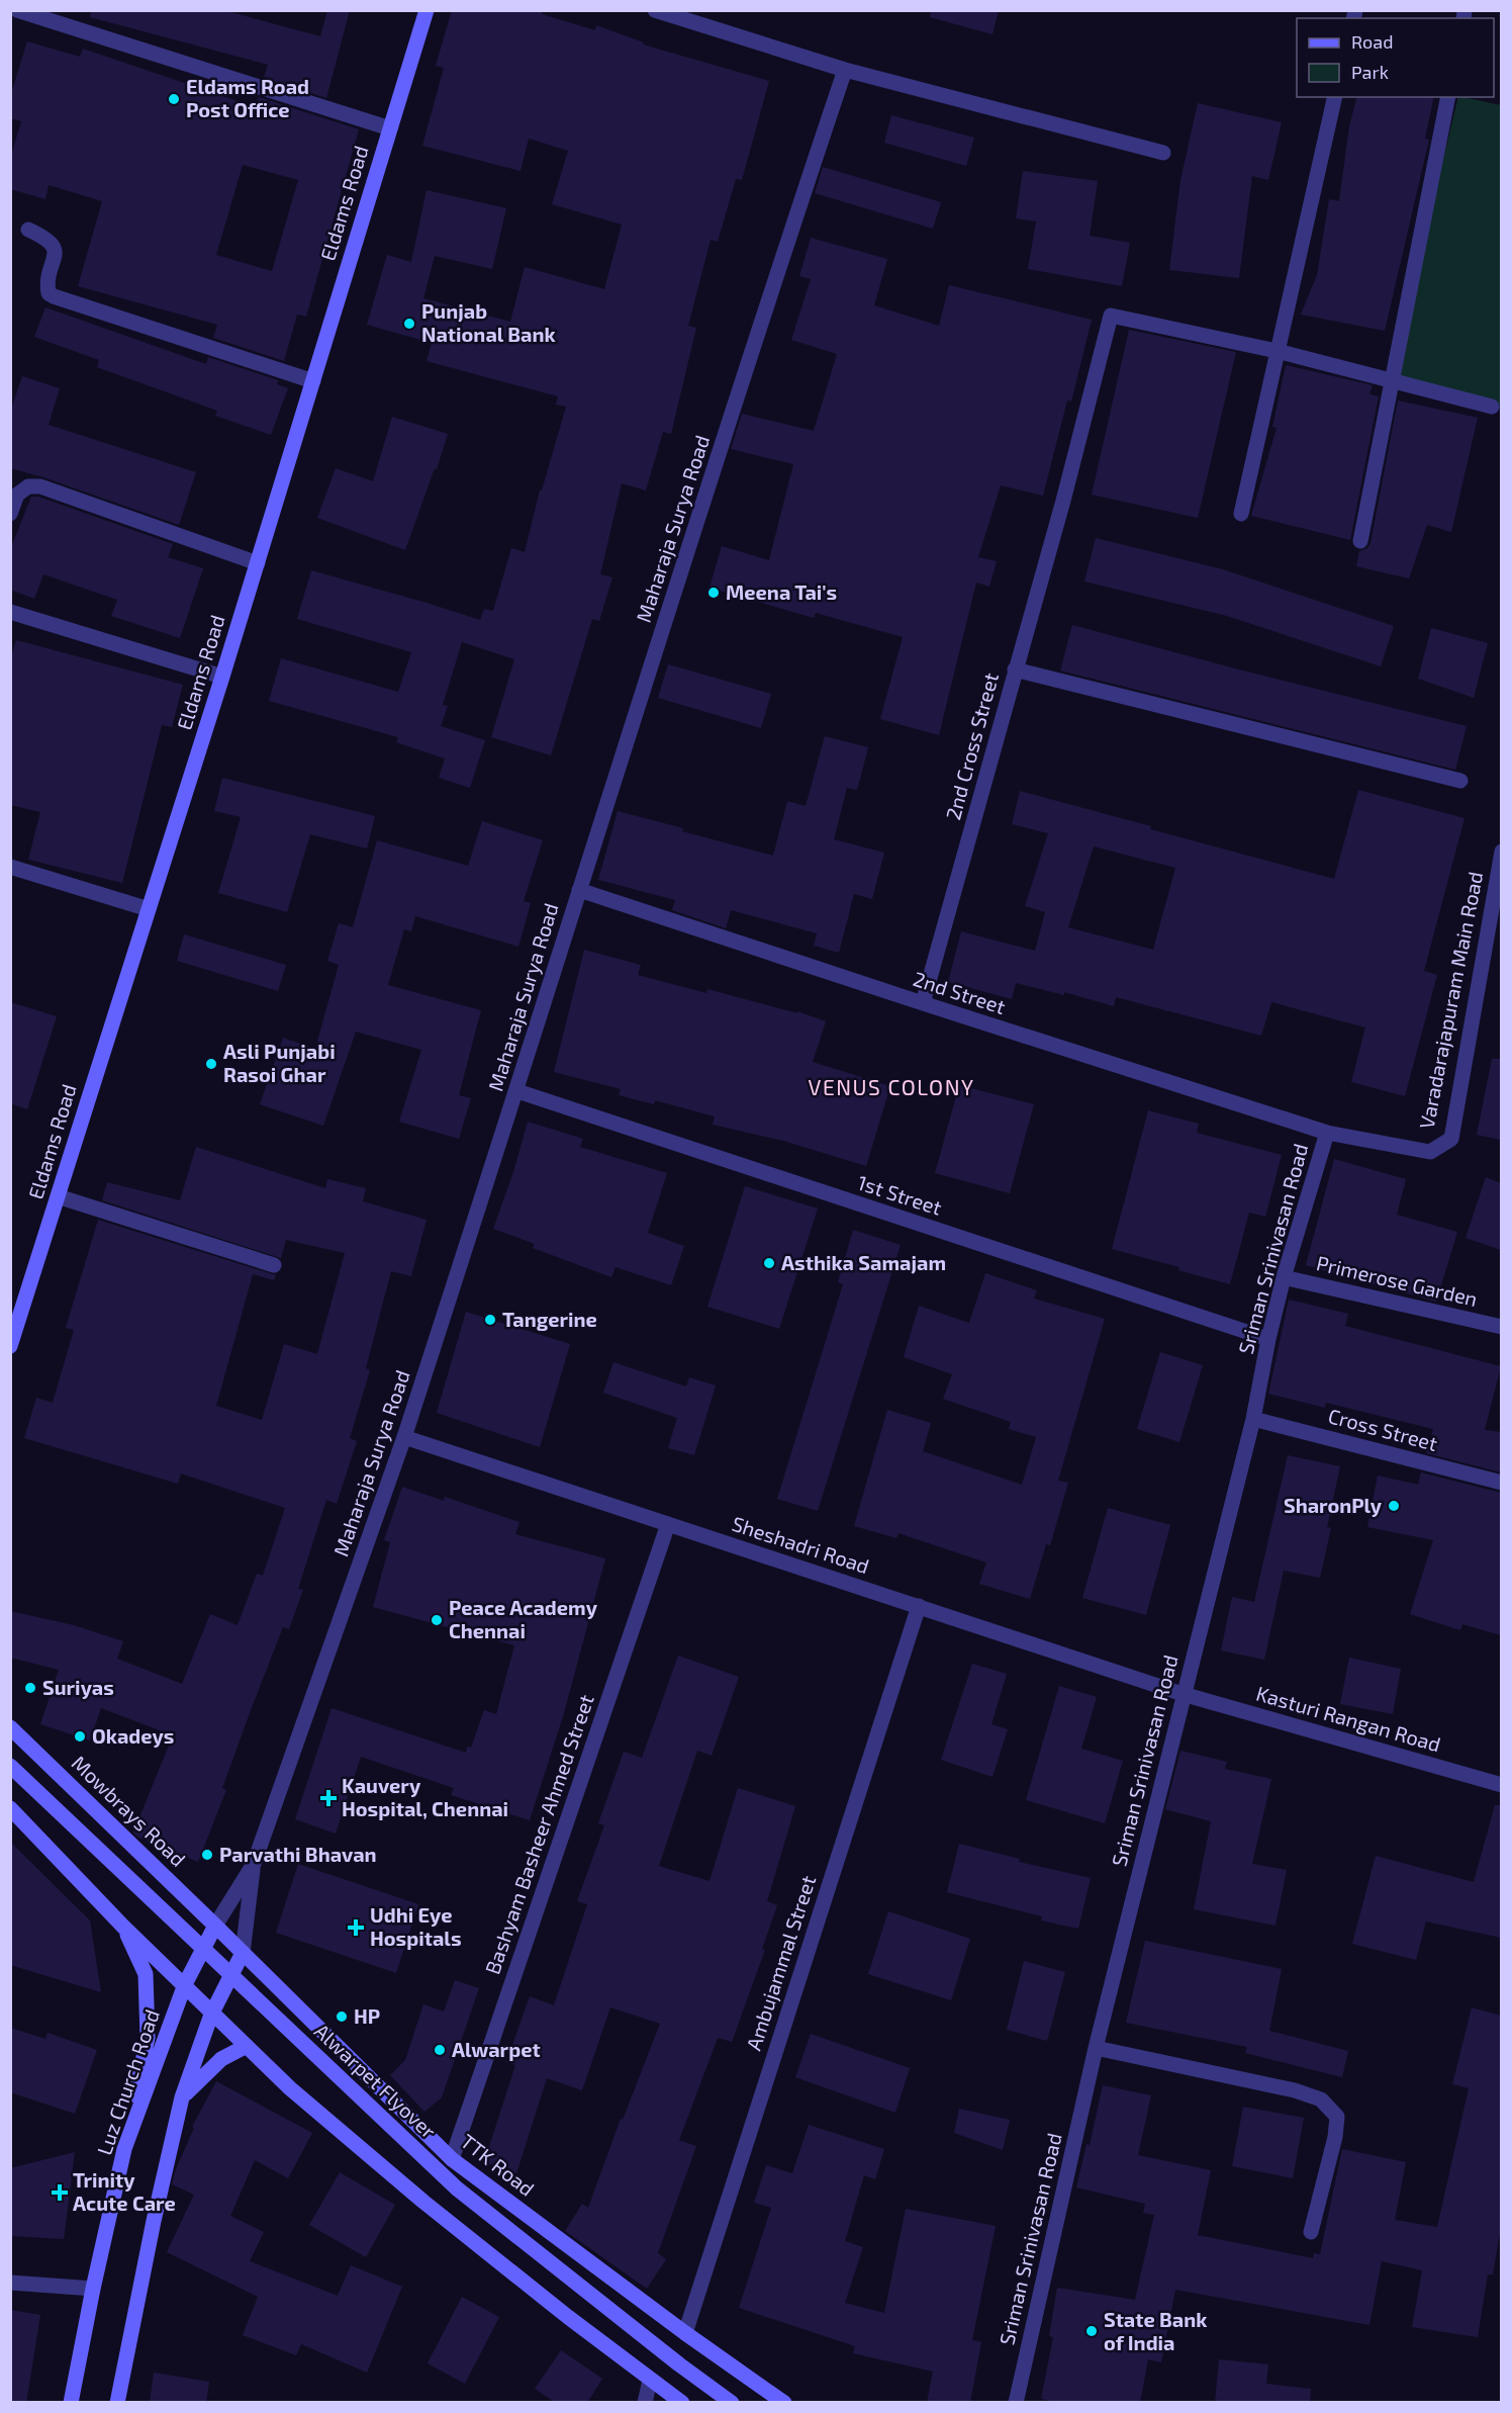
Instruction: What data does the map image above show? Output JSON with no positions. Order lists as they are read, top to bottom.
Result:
{
  "streets": {
    "main road": [
      "Eldams Road",
      "Mowbrays Road",
      "Alwarpet Flyover",
      "Luz Church Road",
      "TTK Road"
    ],
    "street": [
      "Maharaja Surya Road",
      "2nd Cross Street",
      "2nd Street",
      "Varadarajapuram Main Road",
      "1st Street",
      "Sriman Srinivasan Road",
      "Primerose Garden",
      "Cross Street",
      "Sheshadri Road",
      "Kasturi Rangan Road",
      "Bashyam Basheer Ahmed Street",
      "Ambujammal Street"
    ]
  },
  "crossings": [
    ["Maharaja Surya Road", "2nd Street"],
    ["Maharaja Surya Road", "1st Street"],
    ["Maharaja Surya Road", "Sheshadri Road"],
    ["Maharaja Surya Road", "Mowbrays Road"],
    ["Maharaja Surya Road", "Luz Church Road"],
    ["Maharaja Surya Road", "TTK Road"],
    ["2nd Cross Street", "2nd Street"],
    ["2nd Street", "Varadarajapuram Main Road"],
    ["2nd Street", "Sriman Srinivasan Road"],
    ["Varadarajapuram Main Road", "Sriman Srinivasan Road"],
    ["1st Street", "Sriman Srinivasan Road"],
    ["Sriman Srinivasan Road", "Primerose Garden"],
    ["Sriman Srinivasan Road", "Cross Street"],
    ["Sriman Srinivasan Road", "Sheshadri Road"],
    ["Sriman Srinivasan Road", "Kasturi Rangan Road"],
    ["Sheshadri Road", "Kasturi Rangan Road"],
    ["Sheshadri Road", "Bashyam Basheer Ahmed Street"],
    ["Sheshadri Road", "Ambujammal Street"],
    ["Mowbrays Road", "Luz Church Road"],
    ["Mowbrays Road", "TTK Road"],
    ["Bashyam Basheer Ahmed Street", "TTK Road"],
    ["Ambujammal Street", "TTK Road"],
    ["Luz Church Road", "TTK Road"]
  ],
  "districts": ["VENUS COLONY"],
  "places": {
    "other": [
      "Eldams Road Post Office",
      "Punjab National Bank",
      "Meena Tai's",
      "Asli Punjabi Rasoi Ghar",
      "Asthika Samajam",
      "Tangerine",
      "SharonPly",
      "Peace Academy Chennai",
      "Suriyas",
      "Okadeys",
      "Parvathi Bhavan",
      "HP",
      "Alwarpet",
      "State Bank of India"
    ],
    "health": ["Kauvery Hospital, Chennai", "Udhi Eye Hospitals", "Trinity Acute Care"]
  },
  "legend": ["Road", "Park"]
}
